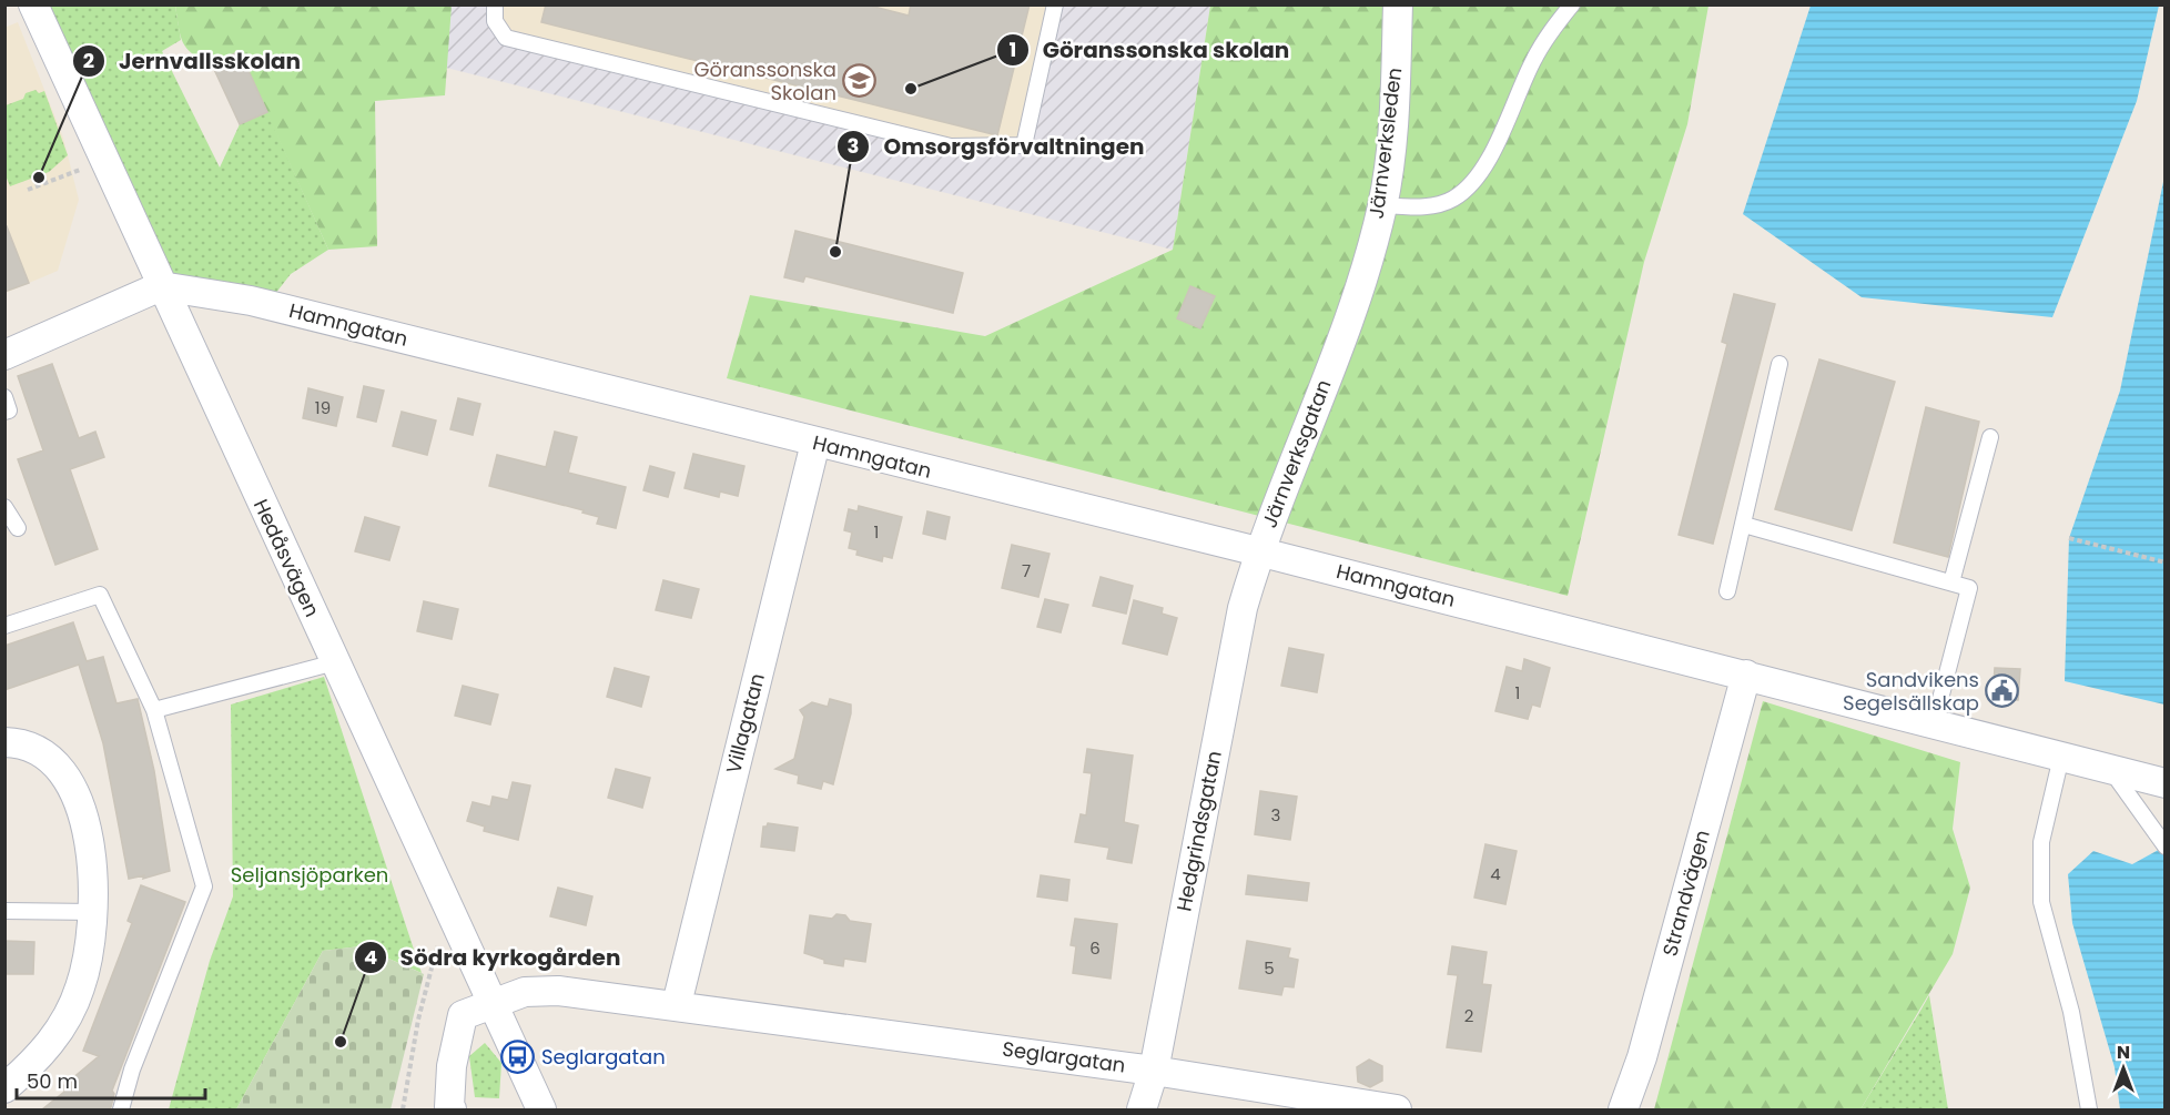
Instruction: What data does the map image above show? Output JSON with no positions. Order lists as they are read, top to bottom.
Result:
{
  "streets": {
    "street": [
      "Järnverksleden",
      "Hamngatan",
      "Järnverksgatan",
      "Hedåsvägen",
      "Villagatan",
      "Hedgrindsgatan",
      "Strandvägen",
      "Seglargatan"
    ]
  },
  "crossings": [
    ["Järnverksleden", "Järnverksgatan"],
    ["Hamngatan", "Järnverksgatan"],
    ["Hamngatan", "Hedåsvägen"],
    ["Hamngatan", "Villagatan"],
    ["Hamngatan", "Hedgrindsgatan"],
    ["Hamngatan", "Strandvägen"],
    ["Järnverksgatan", "Hedgrindsgatan"],
    ["Hedåsvägen", "Seglargatan"],
    ["Villagatan", "Seglargatan"],
    ["Hedgrindsgatan", "Seglargatan"]
  ],
  "parks": ["Seljansjöparken"],
  "places": {
    "school or university": ["Göranssonska Skolan"],
    "other": [
      "Göranssonska skolan",
      "Jernvallsskolan",
      "Omsorgsförvaltningen",
      "Södra kyrkogården"
    ],
    "public building": ["Sandvikens Segelsällskap"],
    "bus stop": ["Seglargatan"]
  },
  "house_numbers": [
    "19",
    "1",
    "7",
    "1",
    "3",
    "4",
    "6",
    "5",
    "2"
  ],
  "scale_bar": "50 m",
  "north": "top"
}
